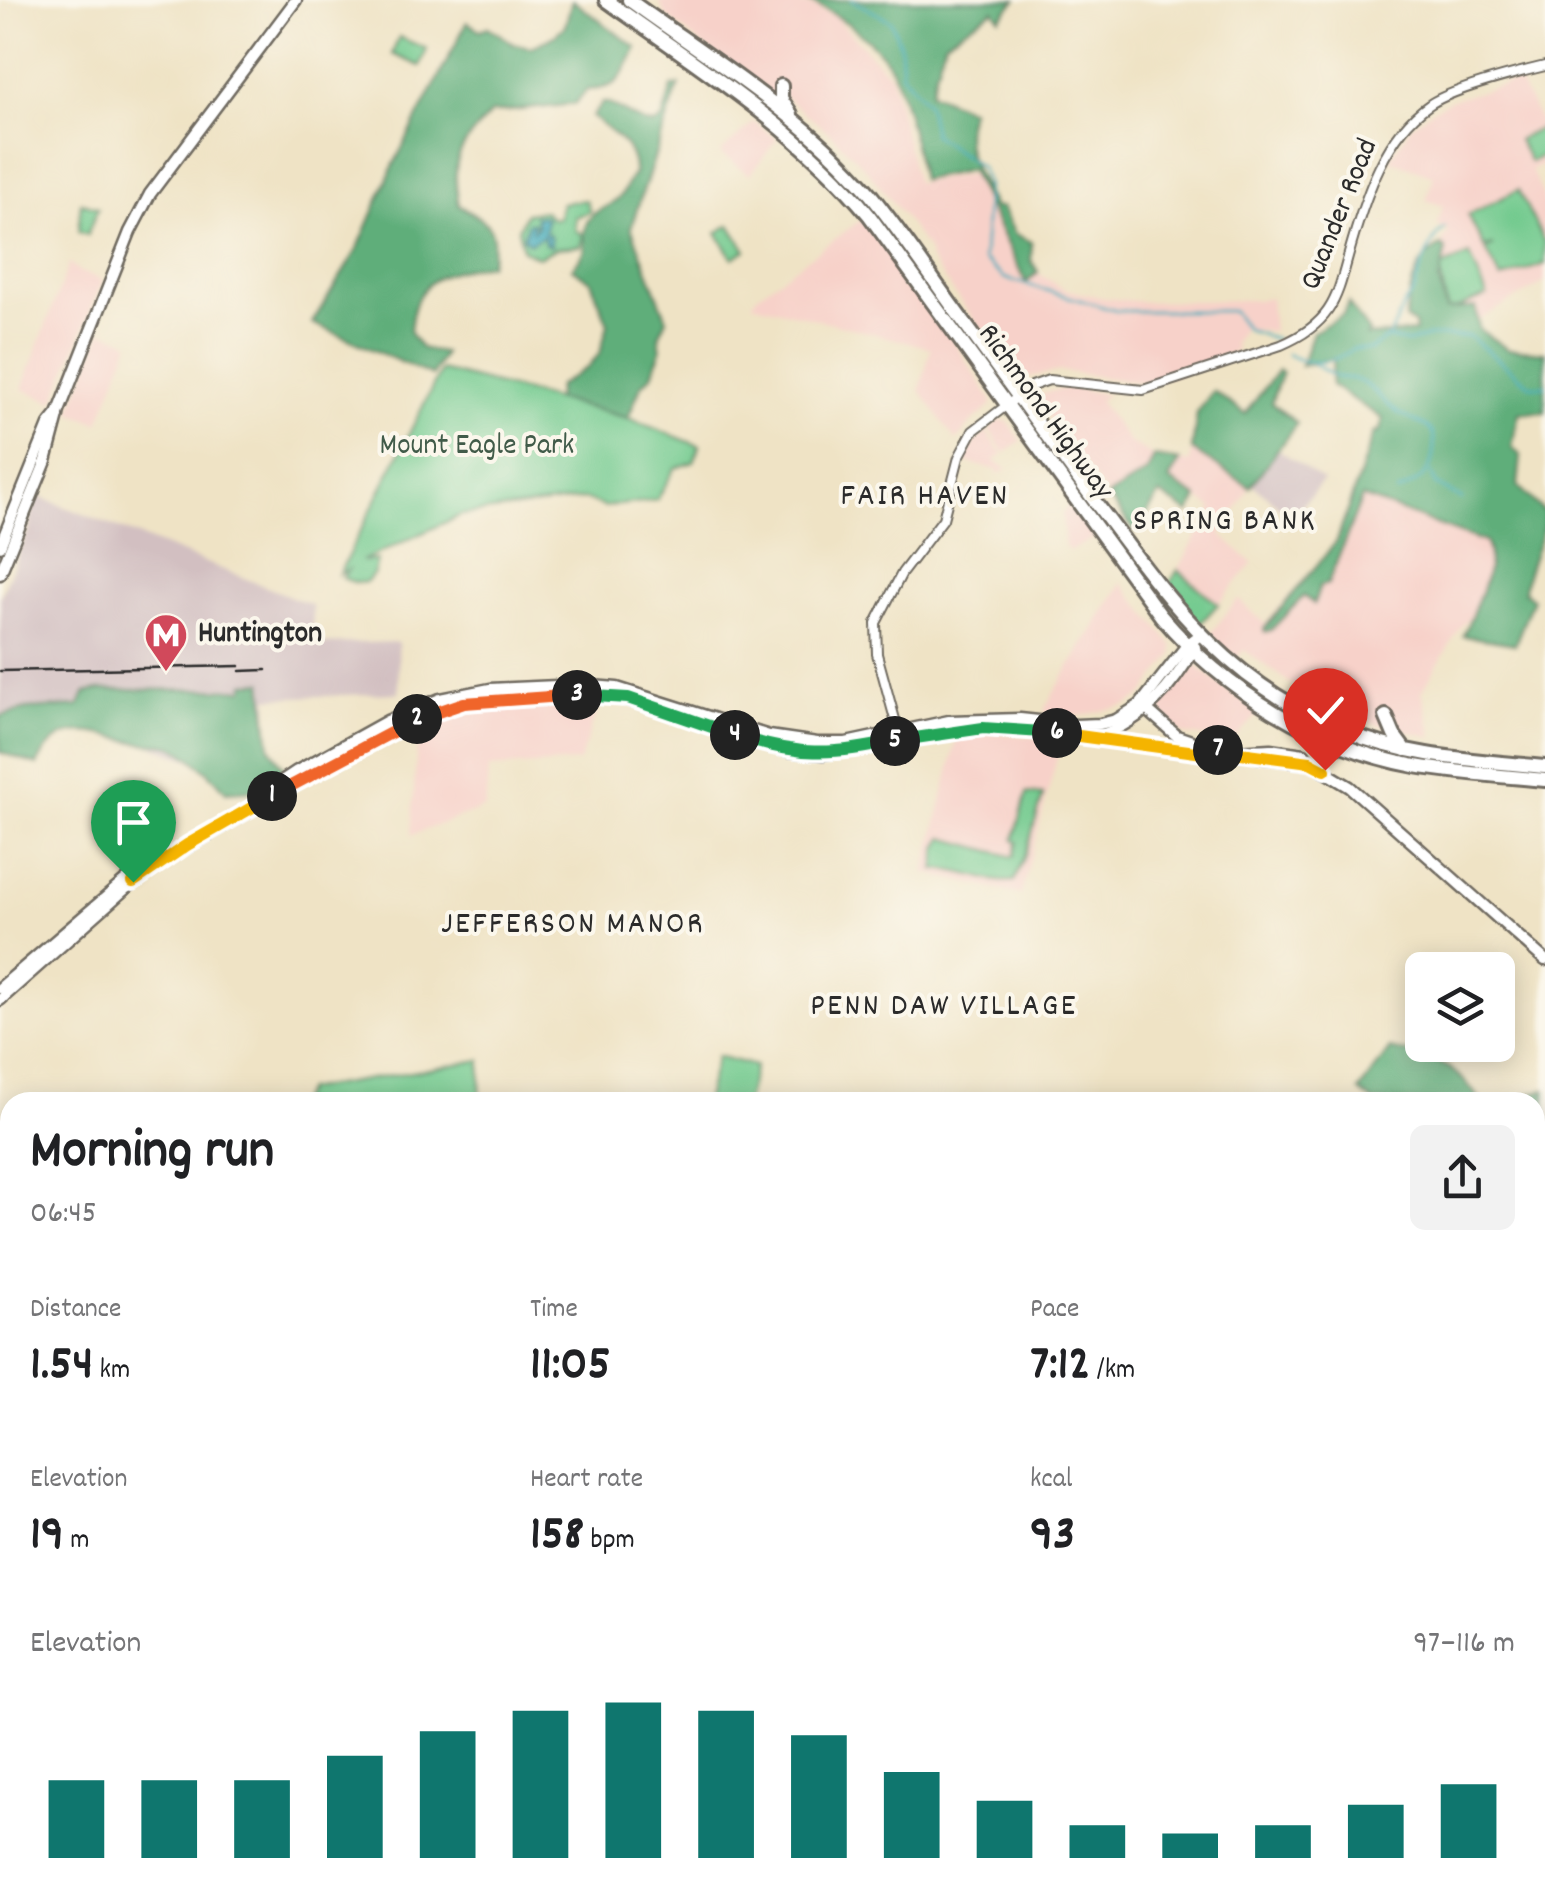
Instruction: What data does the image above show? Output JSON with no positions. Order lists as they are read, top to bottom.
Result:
{
  "streets": {
    "highway": ["Richmond Highway"],
    "street": ["Quander Road"]
  },
  "crossings": [
    ["Quander Road", "Richmond Highway"]
  ],
  "districts": [
    "FAIR HAVEN",
    "SPRING BANK",
    "JEFFERSON MANOR",
    "PENN DAW VILLAGE"
  ],
  "parks": ["Mount Eagle Park"],
  "places": {
    "metro station": ["Huntington"]
  },
  "page": {
    "pins": [
      "3",
      "2",
      "6",
      "4",
      "5",
      "7",
      "1"
    ],
    "heading": ["Morning run", "06:45"],
    "stats": [
      ["Distance", "1.54 km"],
      ["Time", "11:05"],
      ["Pace", "7:12 /km"],
      ["Elevation", "19 m"],
      ["Heart rate", "158 bpm"],
      ["kcal", "93"]
    ],
    "chart": ["Elevation", "97–116 m"]
  }
}
